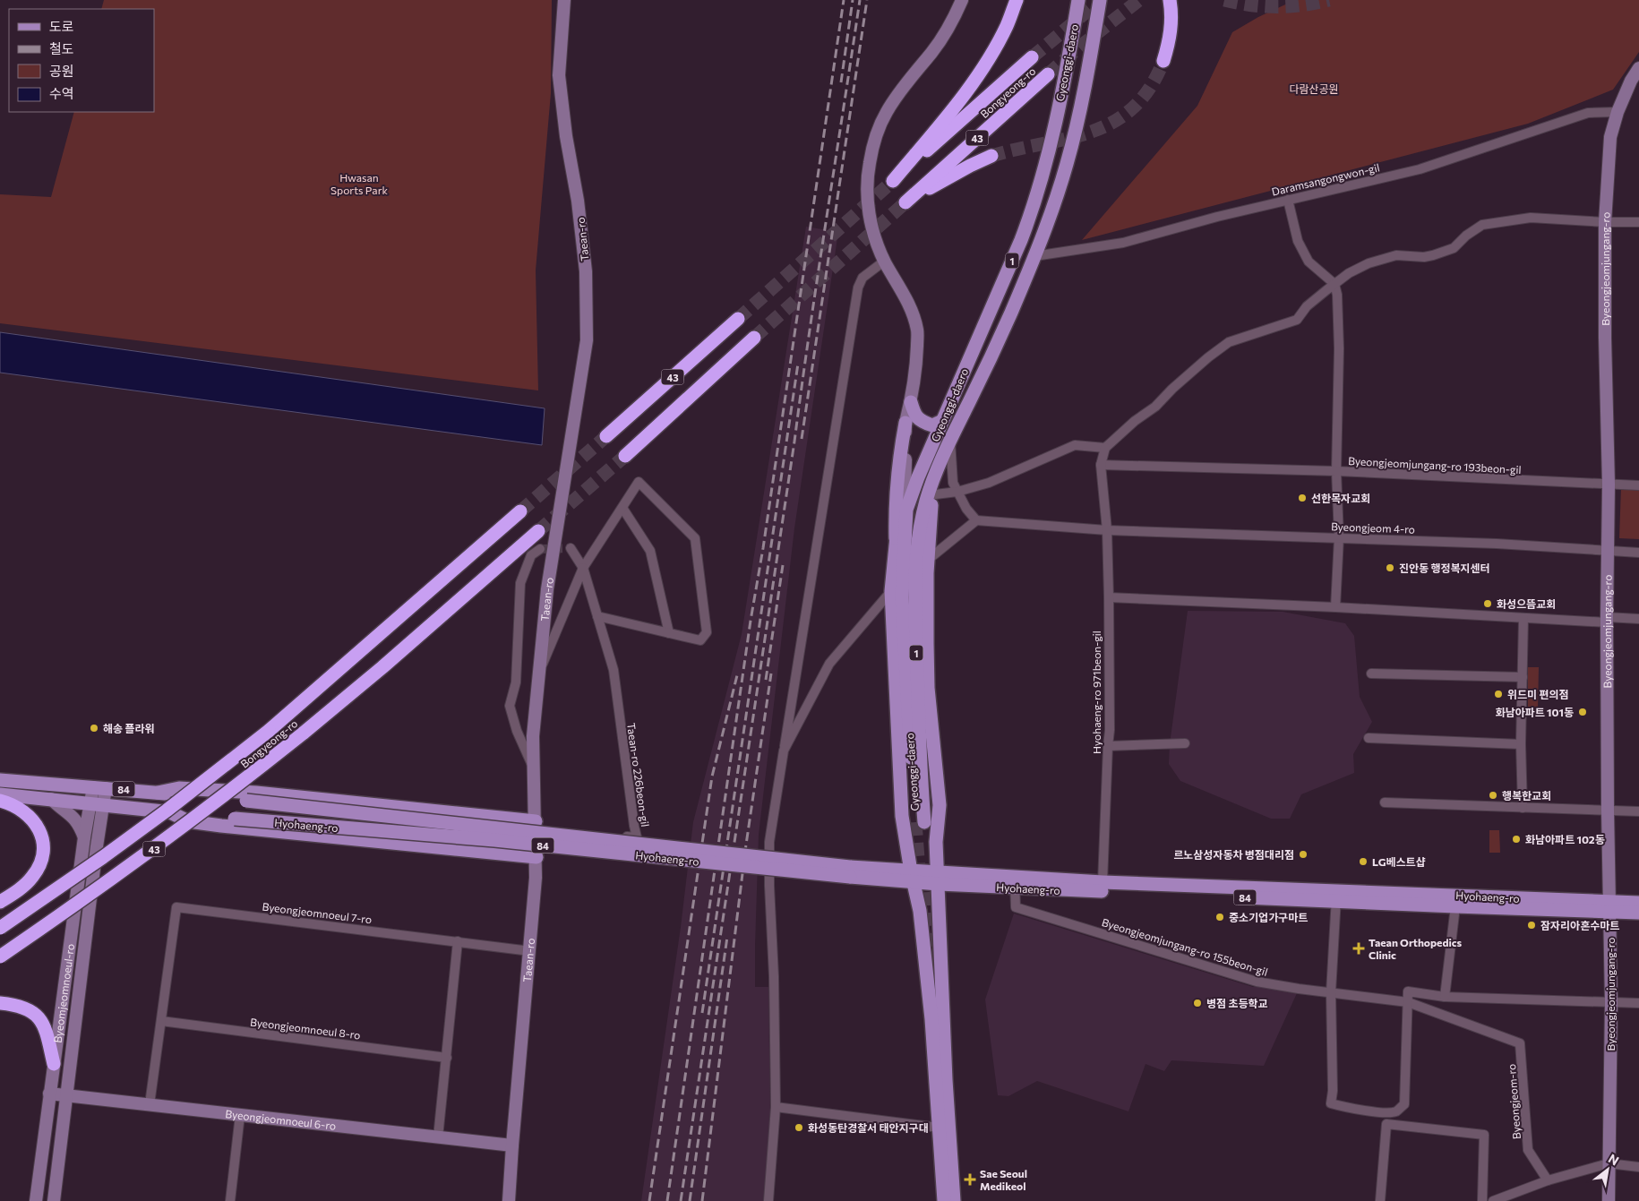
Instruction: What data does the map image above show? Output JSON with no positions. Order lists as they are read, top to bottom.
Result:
{
  "streets": {
    "highway": ["Bongyeong-ro", "43"],
    "main road": [
      "Gyeonggi-daero",
      "1",
      "84",
      "Hyohaeng-ro"
    ],
    "street": [
      "Daramsangongwon-gil",
      "Taean-ro",
      "Byeongjeomjungang-ro",
      "Byeongjeomjungang-ro 193beon-gil",
      "Byeongjeom 4-ro",
      "Hyohaeng-ro 971beon-gil",
      "Taean-ro 226beon-gil",
      "Byeongjeomnoeul 7-ro",
      "Byeongjeomjungang-ro 155beon-gil",
      "Byeomjeomnoeul-ro",
      "Byeongjeomnoeul 8-ro",
      "Byeongjeom-ro",
      "Byeongjeomnoeul 6-ro"
    ]
  },
  "crossings": [
    ["Gyeonggi-daero", "Daramsangongwon-gil"],
    ["Gyeonggi-daero", "Hyohaeng-ro"],
    ["Daramsangongwon-gil", "Byeongjeomjungang-ro"],
    ["Taean-ro", "Taean-ro 226beon-gil"],
    ["Taean-ro", "Byeongjeomnoeul 6-ro"],
    ["Byeongjeomjungang-ro", "Byeongjeomjungang-ro 193beon-gil"],
    ["Byeongjeomjungang-ro", "Byeongjeom 4-ro"],
    ["Byeongjeomjungang-ro", "Hyohaeng-ro"],
    ["Byeongjeom 4-ro", "Hyohaeng-ro 971beon-gil"],
    ["Hyohaeng-ro 971beon-gil", "Hyohaeng-ro"],
    ["84", "Hyohaeng-ro"],
    ["84", "Byeomjeomnoeul-ro"],
    ["Hyohaeng-ro", "Byeongjeomjungang-ro 155beon-gil"],
    ["Hyohaeng-ro", "Byeomjeomnoeul-ro"],
    ["Byeongjeomnoeul 7-ro", "Byeongjeomnoeul 8-ro"],
    ["Byeongjeomnoeul 7-ro", "Byeongjeomnoeul 6-ro"],
    ["Byeongjeomjungang-ro 155beon-gil", "Byeongjeom-ro"],
    ["Byeomjeomnoeul-ro", "Byeongjeomnoeul 6-ro"]
  ],
  "parks": ["다람산공원", "Hwasan Sports Park"],
  "places": {
    "other": [
      "선한목자교회",
      "진안동 행정복지센터",
      "화성으뜸교회",
      "위드미 편의점",
      "화남아파트 101동",
      "해송 플라워",
      "행복한교회",
      "화남아파트 102동",
      "르노삼성자동차 병점대리점",
      "LG베스트샵",
      "중소기업가구마트",
      "잠자리아혼수마트",
      "병점 초등학교",
      "화성동탄경찰서 태안지구대"
    ],
    "health": ["Taean Orthopedics Clinic", "Sae Seoul Medikeol"]
  },
  "legend": [
    "도로",
    "철도",
    "공원",
    "수역"
  ],
  "north": "top right"
}
